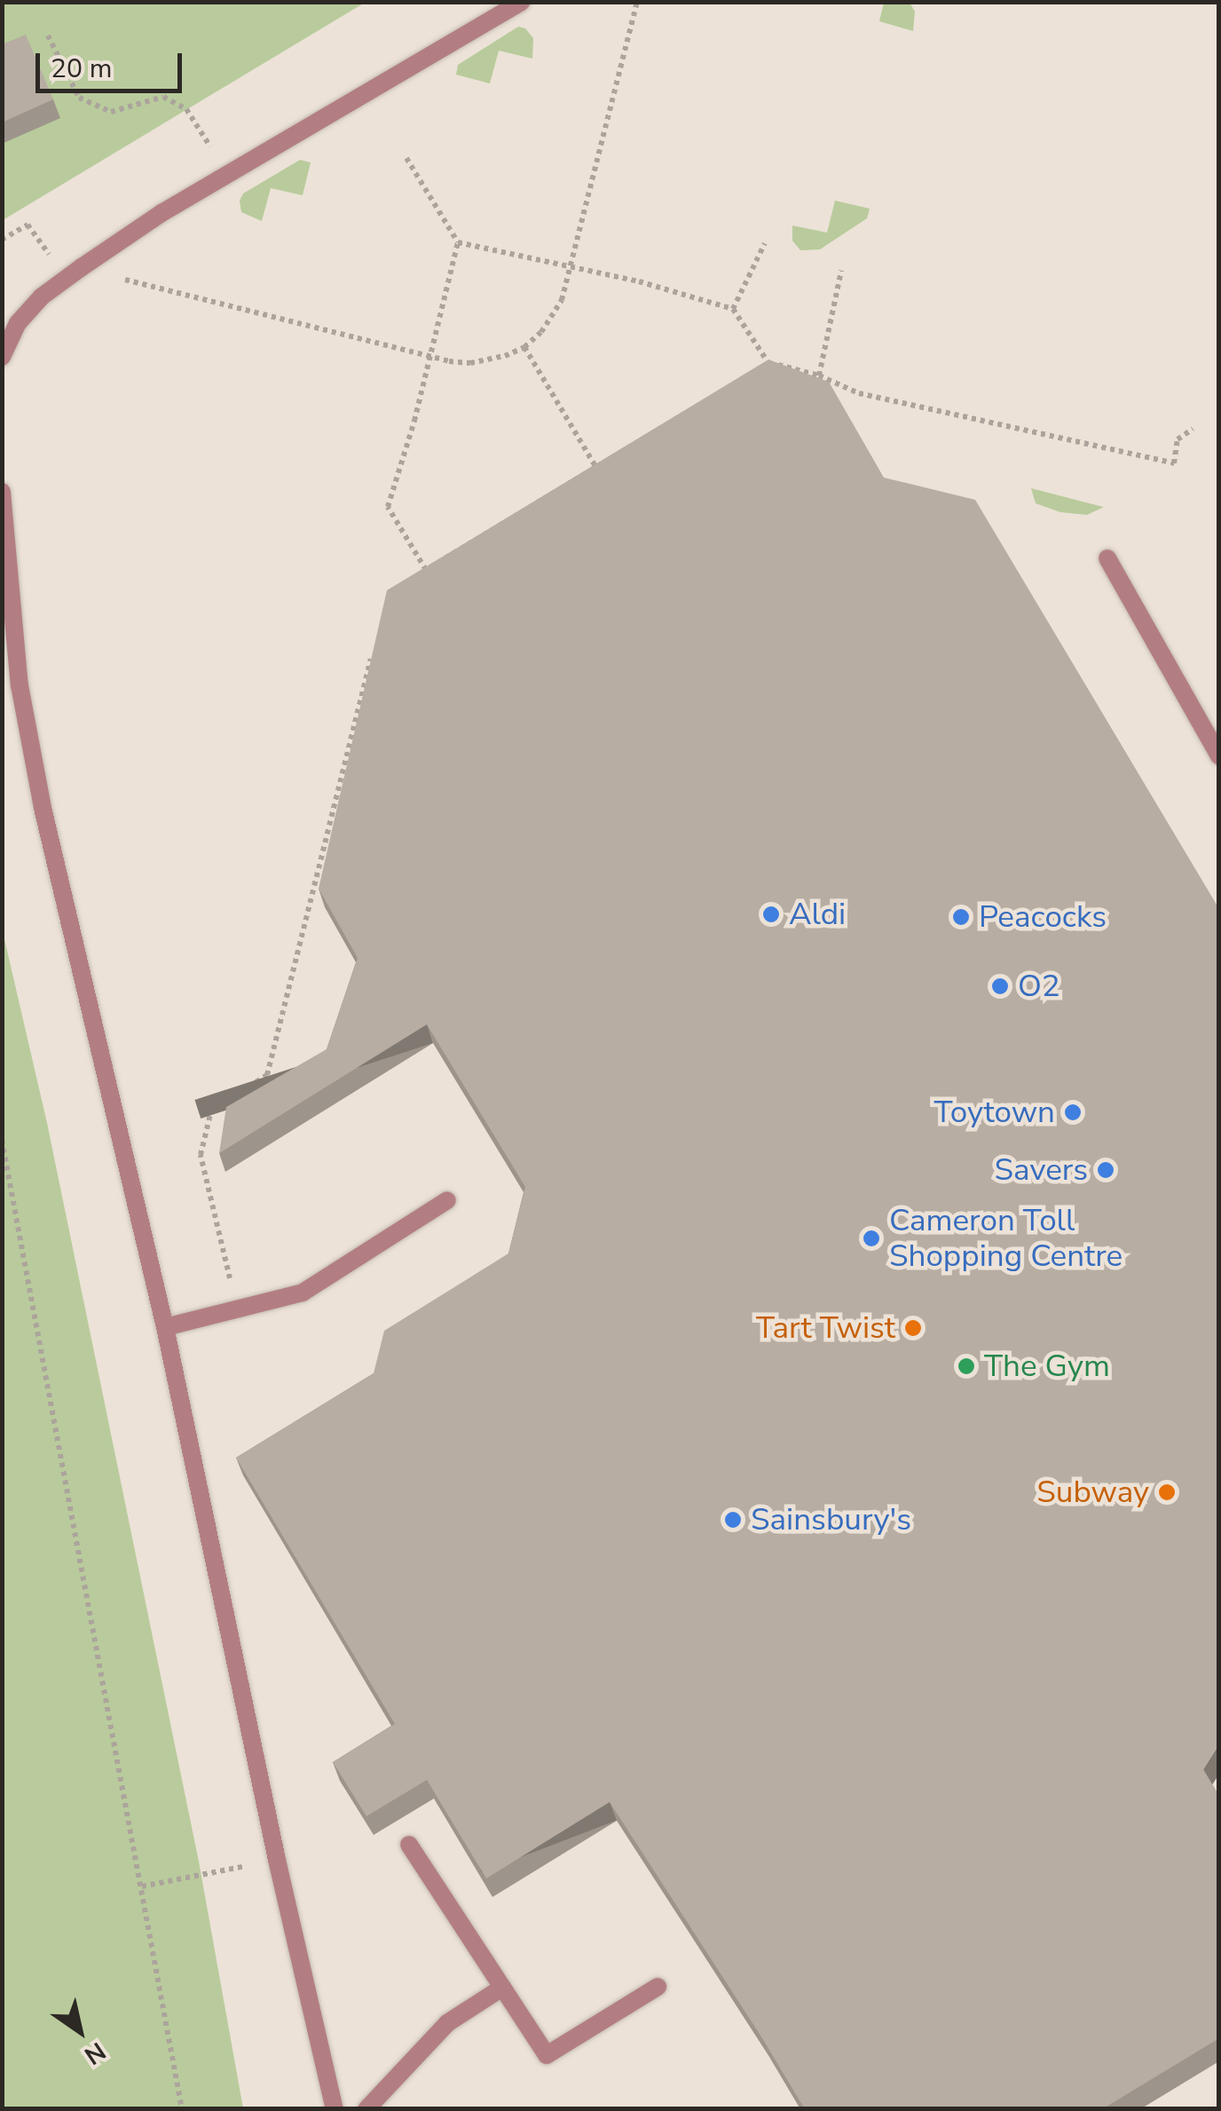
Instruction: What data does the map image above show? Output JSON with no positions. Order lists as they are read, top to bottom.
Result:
{
  "places": [
    "Aldi",
    "Peacocks",
    "O2",
    "Toytown",
    "Savers",
    "Cameron Toll Shopping Centre",
    "Tart Twist",
    "The Gym",
    "Subway",
    "Sainsbury's"
  ],
  "scale_bar": "20 m",
  "north": "bottom right"
}
